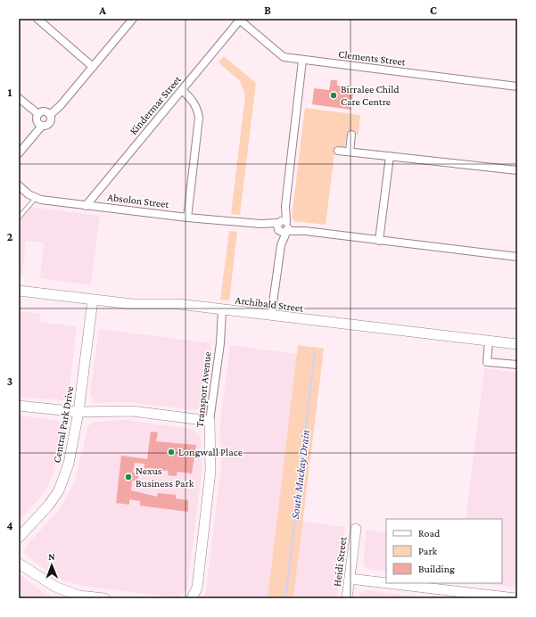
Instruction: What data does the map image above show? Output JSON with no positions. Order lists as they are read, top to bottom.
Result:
{
  "streets": {
    "street": [
      "Clements Street",
      "Kindermar Street",
      "Absolon Street",
      "Archibald Street",
      "Transport Avenue",
      "Central Park Drive",
      "Heidi Street"
    ]
  },
  "crossings": [
    ["Clements Street", "Kindermar Street"],
    ["Kindermar Street", "Absolon Street"],
    ["Archibald Street", "Transport Avenue"],
    ["Archibald Street", "Central Park Drive"]
  ],
  "water": ["South Mackay Drain"],
  "places": ["Birralee Child Care Centre", "Longwall Place", "Nexus Business Park"],
  "legend": ["Road", "Park", "Building"],
  "north": "top",
  "grid": {
    "columns": ["A", "B", "C"],
    "rows": [
      "1",
      "2",
      "3",
      "4"
    ]
  }
}
